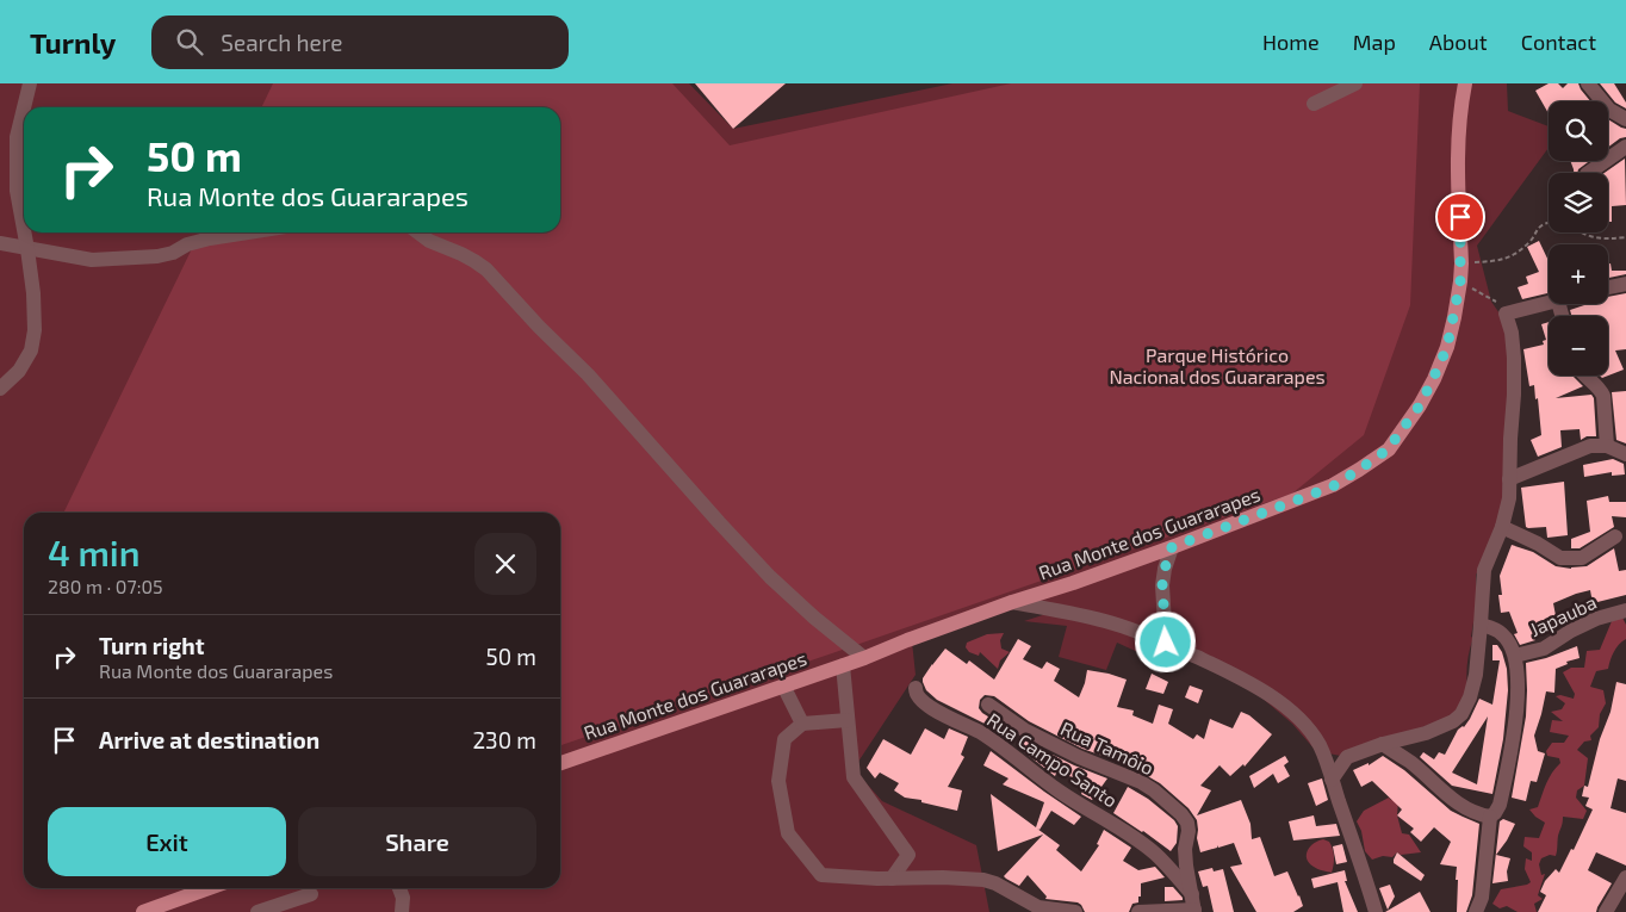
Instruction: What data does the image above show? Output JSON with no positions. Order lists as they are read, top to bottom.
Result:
{
  "streets": {
    "main road": ["Rua Monte dos Guararapes"],
    "street": ["Japauba", "Rua Tamôio", "Rua Campo Santo"]
  },
  "crossings": [
    ["Rua Tamôio", "Rua Campo Santo"]
  ],
  "parks": ["Parque Histórico Nacional dos Guararapes"],
  "page": {
    "header": "Turnly",
    "search": "Search here",
    "nav": [
      "Home",
      "Map",
      "About",
      "Contact"
    ],
    "map_buttons": ["+", "−"],
    "turn": ["50 m", "Rua Monte dos Guararapes"],
    "heading": ["4 min", "280 m · 07:05"],
    "list": [
      {
        "name": "Turn right",
        "note": "Rua Monte dos Guararapes",
        "value": "50 m"
      },
      {
        "name": "Arrive at destination",
        "value": "230 m"
      }
    ],
    "buttons": ["Exit", "Share"]
  }
}
